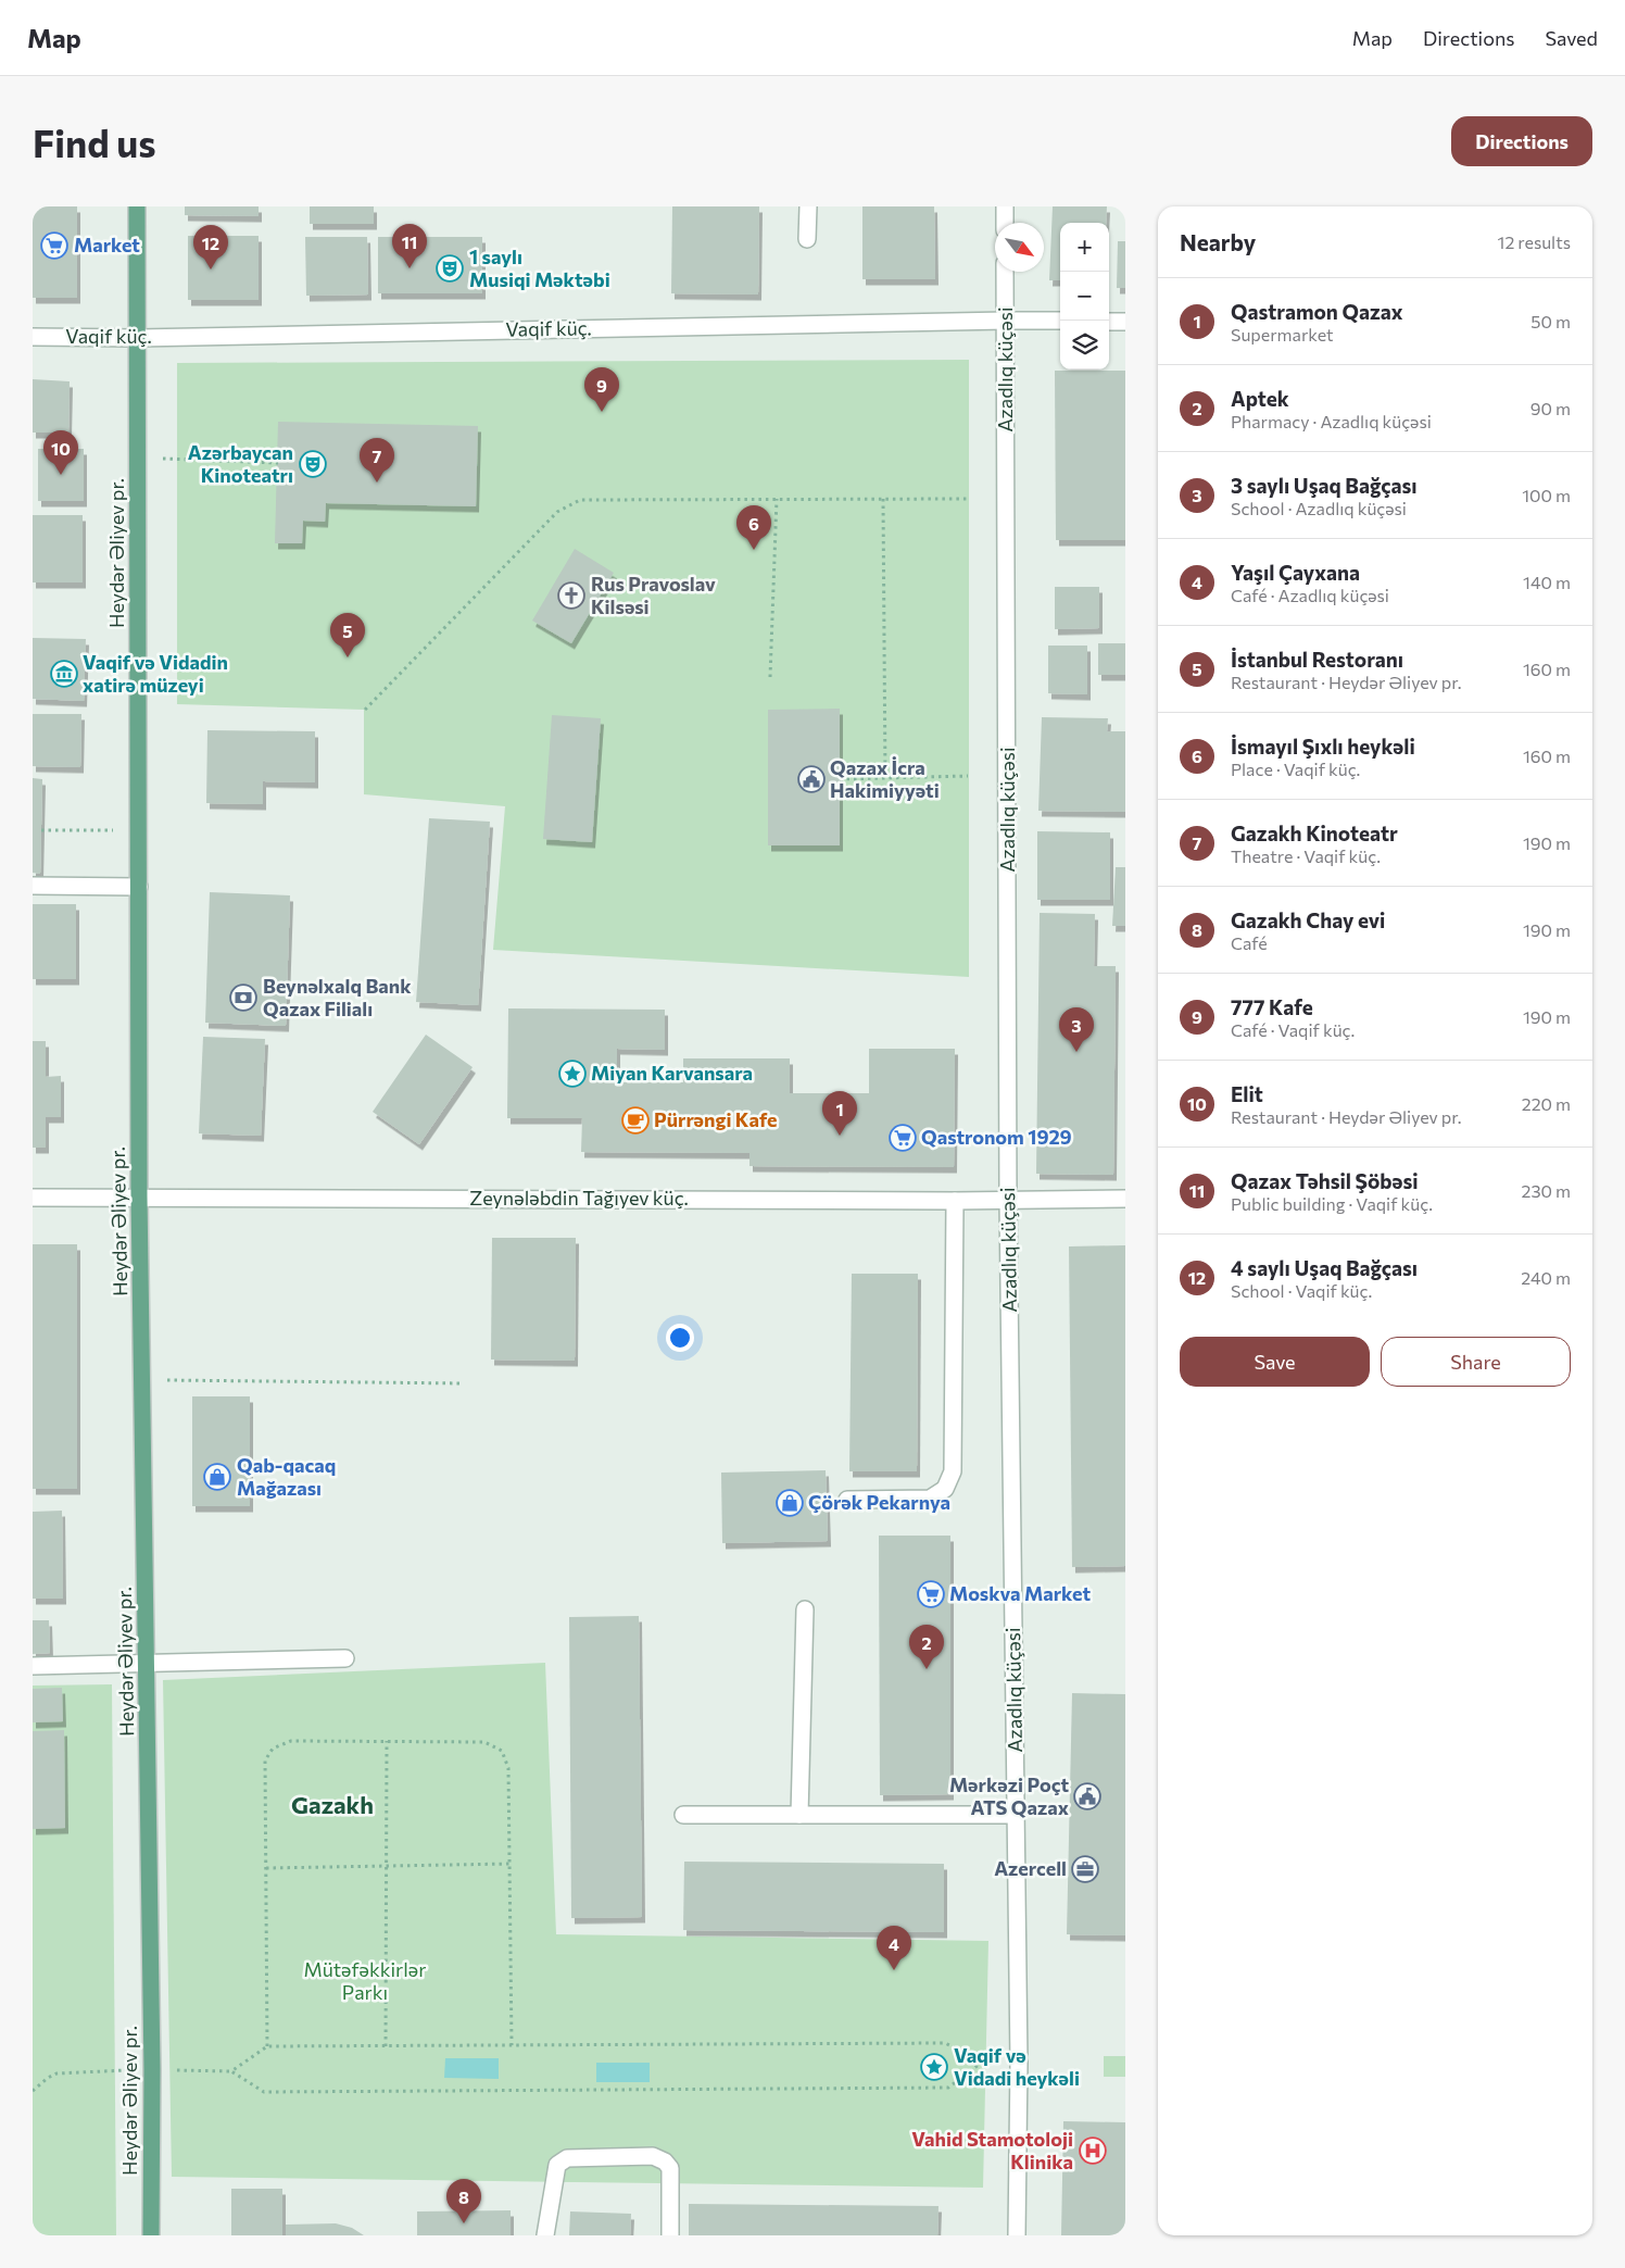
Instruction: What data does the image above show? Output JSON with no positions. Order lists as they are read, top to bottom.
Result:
{
  "streets": {
    "main road": ["Heydər Əliyev pr."],
    "street": ["Vaqif küç.", "Azadlıq küçəsi", "Zeynələbdin Tağıyev küç."]
  },
  "crossings": [
    ["Vaqif küç.", "Azadlıq küçəsi"],
    ["Vaqif küç.", "Heydər Əliyev pr."],
    ["Azadlıq küçəsi", "Zeynələbdin Tağıyev küç."],
    ["Heydər Əliyev pr.", "Zeynələbdin Tağıyev küç."]
  ],
  "districts": ["Gazakh"],
  "parks": ["Mütəfəkkirlər Parkı"],
  "places": {
    "supermarket": ["Market", "Qastronom 1929", "Moskva Market"],
    "theatre": ["1 saylı Musiqi Məktəbi", "Azərbaycan Kinoteatrı"],
    "church": ["Rus Pravoslav Kilsəsi"],
    "museum": ["Vaqif və Vidadin xatirə müzeyi"],
    "public building": ["Qazax İcra Hakimiyyəti", "Mərkəzi Poçt ATS Qazax"],
    "bank": ["Beynəlxalq Bank Qazax Filialı"],
    "place": ["Miyan Karvansara", "Vaqif və Vidadi heykəli"],
    "cafe": ["Pürrəngi Kafe"],
    "shop": ["Qab-qacaq Mağazası", "Çörək Pekarnya"],
    "office": ["Azercell"],
    "hospital": ["Vahid Stamotoloji Klinika"]
  },
  "north": "bottom right",
  "page": {
    "header": "Map",
    "nav": ["Map", "Directions", "Saved"],
    "buttons": [
      "Directions",
      ["Save", "Share"]
    ],
    "title": "Find us",
    "heading": ["Nearby", "12 results"],
    "map_buttons": ["+", "−"],
    "pins": [
      "11",
      "12",
      "9",
      "10",
      "7",
      "6",
      "5",
      "3",
      "1",
      "2",
      "4",
      "8"
    ],
    "list": [
      {
        "mark": "1",
        "name": "Qastramon Qazax",
        "note": "Supermarket",
        "value": "50 m"
      },
      {
        "mark": "2",
        "name": "Aptek",
        "note": "Pharmacy · Azadlıq küçəsi",
        "value": "90 m"
      },
      {
        "mark": "3",
        "name": "3 saylı Uşaq Bağçası",
        "note": "School · Azadlıq küçəsi",
        "value": "100 m"
      },
      {
        "mark": "4",
        "name": "Yaşıl Çayxana",
        "note": "Café · Azadlıq küçəsi",
        "value": "140 m"
      },
      {
        "mark": "5",
        "name": "İstanbul Restoranı",
        "note": "Restaurant · Heydər Əliyev pr.",
        "value": "160 m"
      },
      {
        "mark": "6",
        "name": "İsmayıl Şıxlı heykəli",
        "note": "Place · Vaqif küç.",
        "value": "160 m"
      },
      {
        "mark": "7",
        "name": "Gazakh Kinoteatr",
        "note": "Theatre · Vaqif küç.",
        "value": "190 m"
      },
      {
        "mark": "8",
        "name": "Gazakh Chay evi",
        "note": "Café",
        "value": "190 m"
      },
      {
        "mark": "9",
        "name": "777 Kafe",
        "note": "Café · Vaqif küç.",
        "value": "190 m"
      },
      {
        "mark": "10",
        "name": "Elit",
        "note": "Restaurant · Heydər Əliyev pr.",
        "value": "220 m"
      },
      {
        "mark": "11",
        "name": "Qazax Təhsil Şöbəsi",
        "note": "Public building · Vaqif küç.",
        "value": "230 m"
      },
      {
        "mark": "12",
        "name": "4 saylı Uşaq Bağçası",
        "note": "School · Vaqif küç.",
        "value": "240 m"
      }
    ]
  }
}
